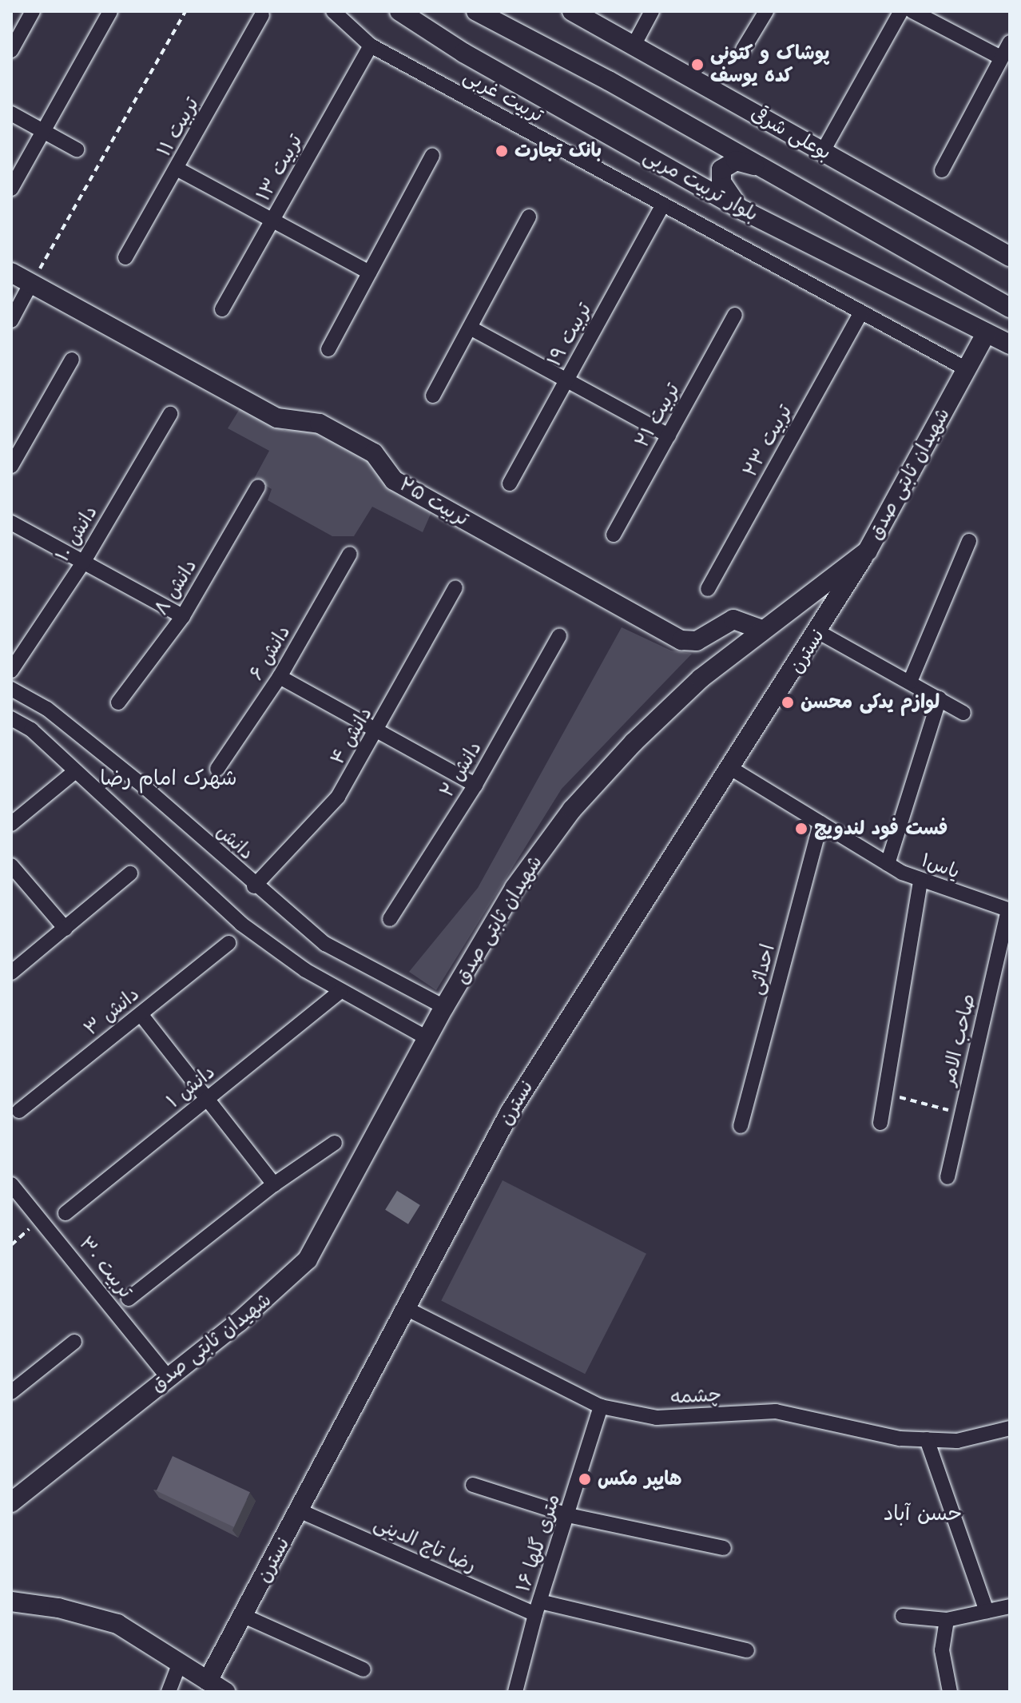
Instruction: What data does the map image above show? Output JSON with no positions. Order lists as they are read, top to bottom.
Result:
{
  "streets": {
    "main road": [
      "بوعلی شرقی",
      "بلوار تربیت مربی",
      "شهیدان ثابتی صدق",
      "تربیت ۲۵",
      "نسترن"
    ],
    "street": [
      "تربیت غربی",
      "تربیت ۱۱",
      "تربیت ۱۳",
      "تربیت ۱۹",
      "تربیت ۲۱",
      "تربیت ۲۳",
      "دانش ۱۰",
      "دانش ۸",
      "دانش ۶",
      "دانش ۴",
      "دانش ۲",
      "دانش",
      "یاس۱",
      "احداثی",
      "دانش ۳",
      "صاحب الامر",
      "دانش ۱",
      "تربیت ۳۰",
      "چشمه",
      "۱۶ متری گلها",
      "رضا تاج الدینی"
    ]
  },
  "crossings": [
    ["تربیت غربی", "تربیت ۱۳"],
    ["تربیت غربی", "تربیت ۱۹"],
    ["تربیت غربی", "تربیت ۲۳"],
    ["تربیت غربی", "شهیدان ثابتی صدق"],
    ["بلوار تربیت مربی", "شهیدان ثابتی صدق"],
    ["شهیدان ثابتی صدق", "تربیت ۲۵"],
    ["شهیدان ثابتی صدق", "نسترن"],
    ["شهیدان ثابتی صدق", "دانش"],
    ["شهیدان ثابتی صدق", "تربیت ۳۰"],
    ["نسترن", "یاس۱"],
    ["نسترن", "چشمه"],
    ["نسترن", "رضا تاج الدینی"],
    ["دانش ۴", "دانش"],
    ["یاس۱", "احداثی"],
    ["یاس۱", "صاحب الامر"],
    ["چشمه", "۱۶ متری گلها"],
    ["۱۶ متری گلها", "رضا تاج الدینی"]
  ],
  "districts": ["شهرک امام رضا", "حسن آباد"],
  "places": [
    "پوشاک و کتونی کده یوسف",
    "بانک تجارت",
    "لوازم یدکی محسن",
    "فست فود لندویچ",
    "هایپر مکس"
  ]
}
